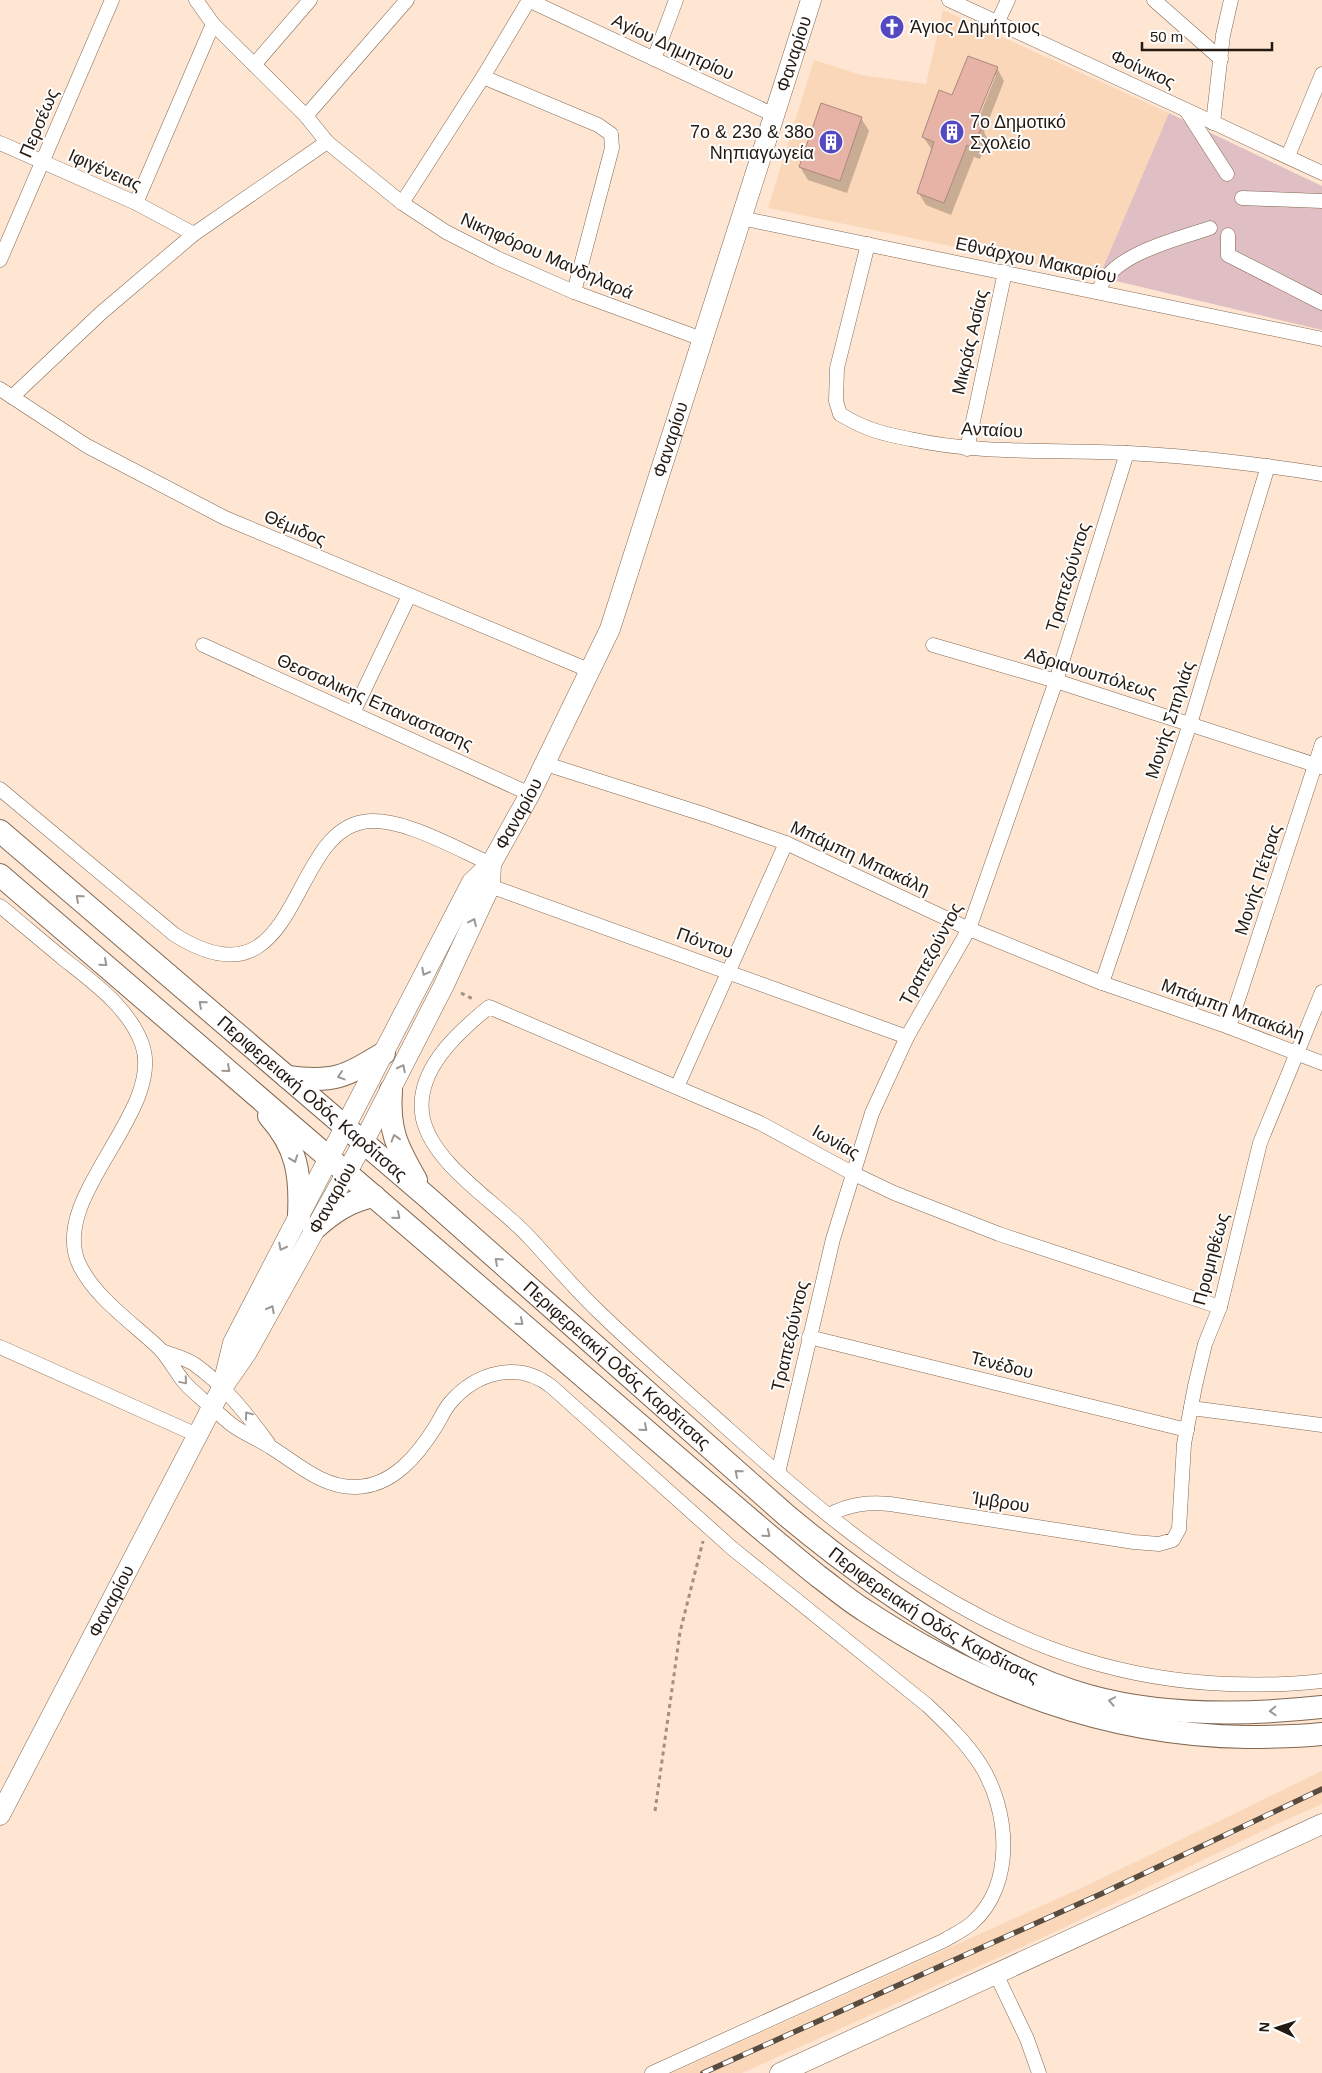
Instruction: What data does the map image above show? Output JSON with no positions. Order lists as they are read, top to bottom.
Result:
{
  "streets": {
    "main road": ["Φαναρίου", "Περιφερειακή Οδός Καρδίτσας"],
    "street": [
      "Αγίου Δημητρίου",
      "Φοίνικος",
      "Περσέως",
      "Ιφιγένειας",
      "Νικηφόρου Μανδηλαρά",
      "Εθνάρχου Μακαρίου",
      "Μικράς Ασίας",
      "Ανταίου",
      "Θέμιδος",
      "Τραπεζούντος",
      "Αδριανουπόλεως",
      "Θεσσαλικης Επαναστασης",
      "Μονής Σπηλιάς",
      "Μπάμπη Μπακάλη",
      "Μονής Πέτρας",
      "Πόντου",
      "Ιωνίας",
      "Προμηθέως",
      "Τενέδου",
      "Ίμβρου"
    ]
  },
  "crossings": [
    ["Αγίου Δημητρίου", "Φαναρίου"],
    ["Φαναρίου", "Νικηφόρου Μανδηλαρά"],
    ["Φαναρίου", "Εθνάρχου Μακαρίου"],
    ["Φαναρίου", "Θέμιδος"],
    ["Φαναρίου", "Θεσσαλικης Επαναστασης"],
    ["Φαναρίου", "Μπάμπη Μπακάλη"],
    ["Φαναρίου", "Πόντου"],
    ["Φαναρίου", "Περιφερειακή Οδός Καρδίτσας"],
    ["Περσέως", "Ιφιγένειας"],
    ["Εθνάρχου Μακαρίου", "Μικράς Ασίας"],
    ["Εθνάρχου Μακαρίου", "Ανταίου"],
    ["Μικράς Ασίας", "Ανταίου"],
    ["Ανταίου", "Τραπεζούντος"],
    ["Ανταίου", "Μονής Σπηλιάς"],
    ["Τραπεζούντος", "Αδριανουπόλεως"],
    ["Τραπεζούντος", "Μπάμπη Μπακάλη"],
    ["Τραπεζούντος", "Πόντου"],
    ["Τραπεζούντος", "Ιωνίας"],
    ["Τραπεζούντος", "Τενέδου"],
    ["Αδριανουπόλεως", "Μονής Σπηλιάς"],
    ["Αδριανουπόλεως", "Μονής Πέτρας"],
    ["Μονής Σπηλιάς", "Μπάμπη Μπακάλη"],
    ["Μπάμπη Μπακάλη", "Μονής Πέτρας"],
    ["Μπάμπη Μπακάλη", "Προμηθέως"],
    ["Ιωνίας", "Προμηθέως"],
    ["Προμηθέως", "Τενέδου"],
    ["Προμηθέως", "Ίμβρου"]
  ],
  "places": {
    "church": ["Άγιος Δημήτριος"],
    "building": ["7ο Δημοτικό Σχολείο", "7ο & 23ο & 38ο Νηπιαγωγεία"]
  },
  "scale_bar": "50 m",
  "north": "left"
}
